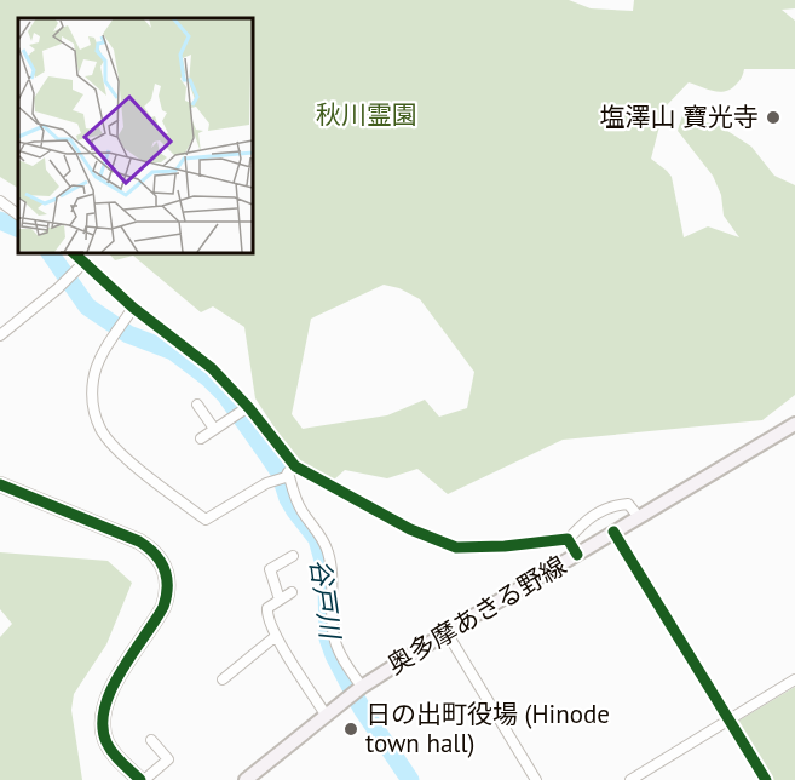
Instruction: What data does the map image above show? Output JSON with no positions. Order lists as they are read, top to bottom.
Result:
{
  "streets": {
    "main road": ["奥多摩あきる野線"]
  },
  "water": ["谷戸川"],
  "parks": ["秋川霊園"],
  "places": ["塩澤山 寶光寺", "日の出町役場 (Hinode town hall)"]
}
